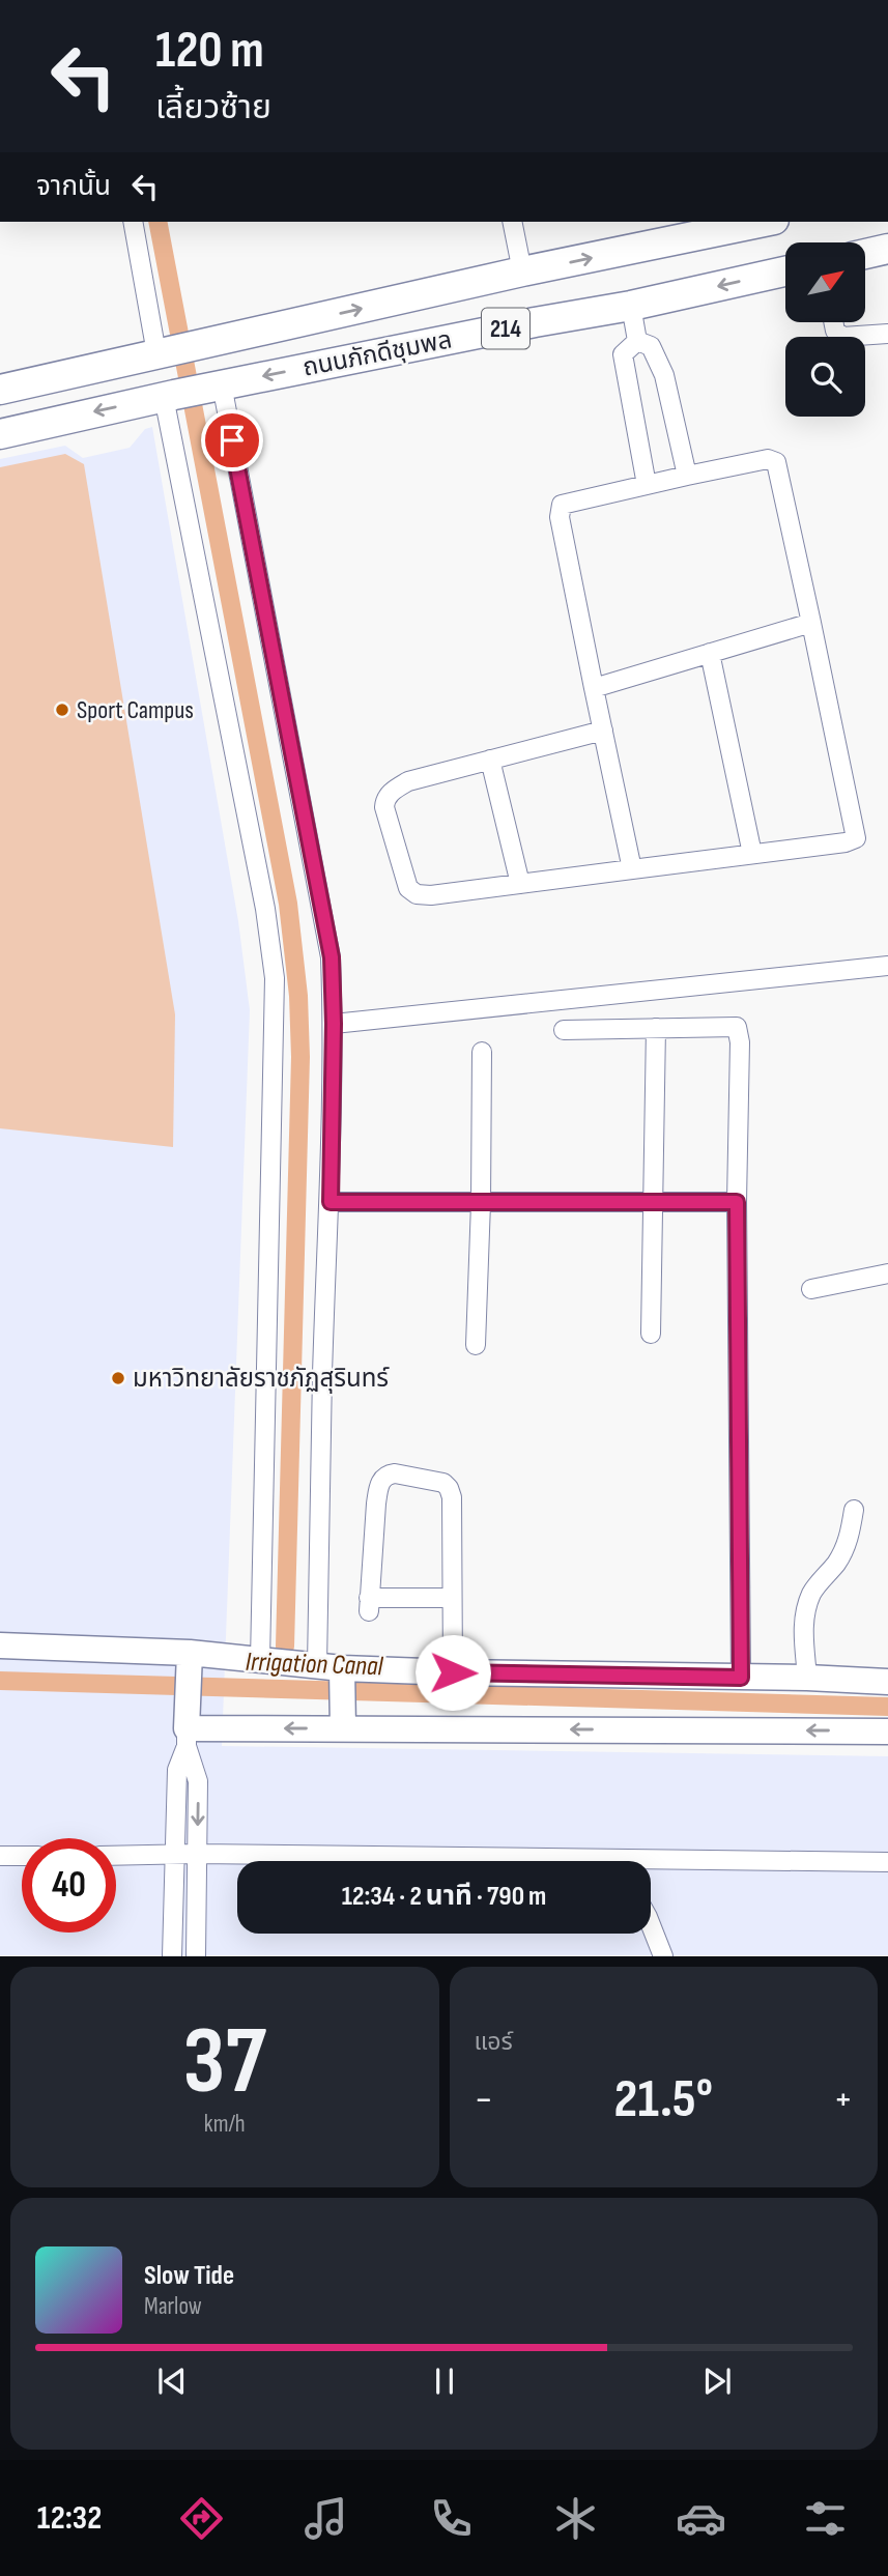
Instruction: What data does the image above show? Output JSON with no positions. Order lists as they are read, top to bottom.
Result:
{
  "streets": {
    "main road": ["214", "ถนนภักดีชุมพล"]
  },
  "water": ["Irrigation Canal"],
  "places": ["Sport Campus", "มหาวิทยาลัยราชภัฏสุรินทร์"],
  "north": "top right",
  "page": {
    "turn": ["120 m", "เลี้ยวซ้าย"],
    "then": "จากนั้น",
    "limit": "40",
    "trip": "12:34 · 2 นาที · 790 m",
    "tile": [
      ["37", "km/h"],
      "แอร์"
    ],
    "heat": ["−", "21.5°", "+"],
    "song": ["Slow Tide", "Marlow"],
    "tabs": "12:32"
  }
}
